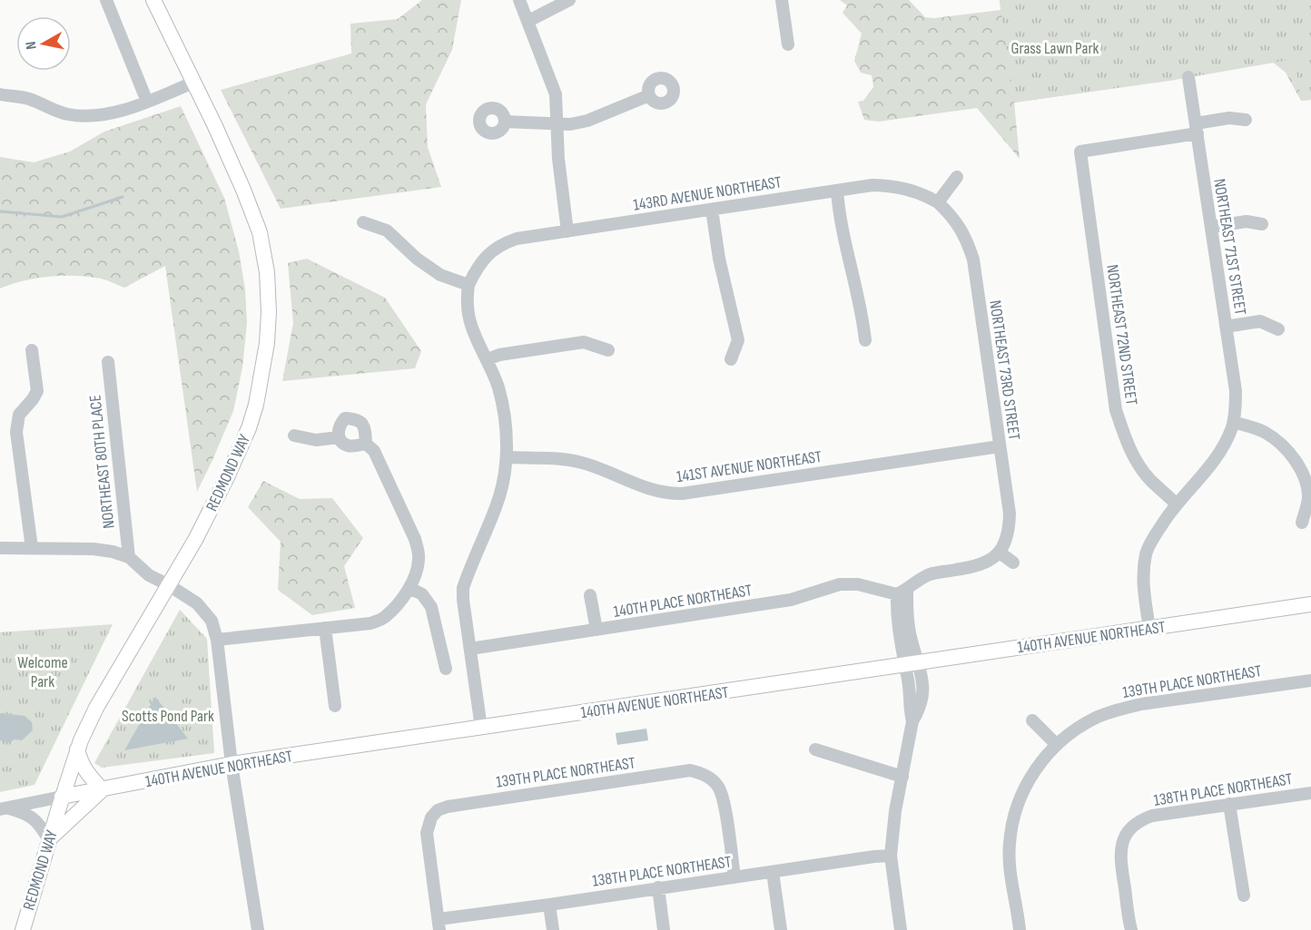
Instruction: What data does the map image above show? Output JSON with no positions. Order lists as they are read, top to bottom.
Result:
{
  "streets": {
    "main road": ["REDMOND WAY", "140TH AVENUE NORTHEAST"],
    "street": [
      "143RD AVENUE NORTHEAST",
      "NORTHEAST 71ST STREET",
      "NORTHEAST 72ND STREET",
      "NORTHEAST 73RD STREET",
      "NORTHEAST 80TH PLACE",
      "141ST AVENUE NORTHEAST",
      "140TH PLACE NORTHEAST",
      "139TH PLACE NORTHEAST",
      "138TH PLACE NORTHEAST"
    ]
  },
  "crossings": [
    ["143RD AVENUE NORTHEAST", "NORTHEAST 73RD STREET"],
    ["NORTHEAST 71ST STREET", "NORTHEAST 72ND STREET"],
    ["NORTHEAST 73RD STREET", "141ST AVENUE NORTHEAST"],
    ["REDMOND WAY", "140TH AVENUE NORTHEAST"],
    ["139TH PLACE NORTHEAST", "138TH PLACE NORTHEAST"]
  ],
  "parks": ["Grass Lawn Park", "Welcome Park", "Scotts Pond Park"],
  "north": "left"
}
